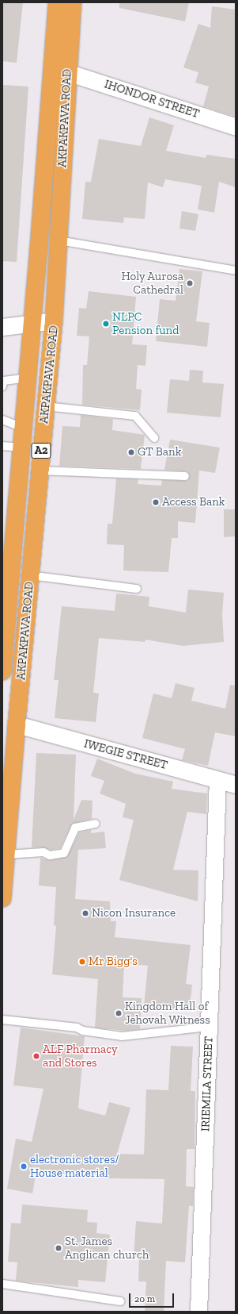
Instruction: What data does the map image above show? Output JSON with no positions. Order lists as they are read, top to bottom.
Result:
{
  "streets": {
    "highway": ["AKPAKPAVA ROAD", "A2"],
    "street": ["IHONDOR STREET", "IWEGIE STREET", "IRIEMILA STREET"]
  },
  "crossings": [
    ["IHONDOR STREET", "AKPAKPAVA ROAD"],
    ["AKPAKPAVA ROAD", "IWEGIE STREET"],
    ["IWEGIE STREET", "IRIEMILA STREET"]
  ],
  "places": [
    "Holy Aurosa Cathedral",
    "NLPC Pension fund",
    "GT Bank",
    "Access Bank",
    "Nicon Insurance",
    "Mr Bigg's",
    "Kingdom Hall of Jehovah Witness",
    "ALF Pharmacy and Stores",
    "electronic stores/ House material",
    "St. James Anglican church"
  ],
  "scale_bar": "20 m"
}
